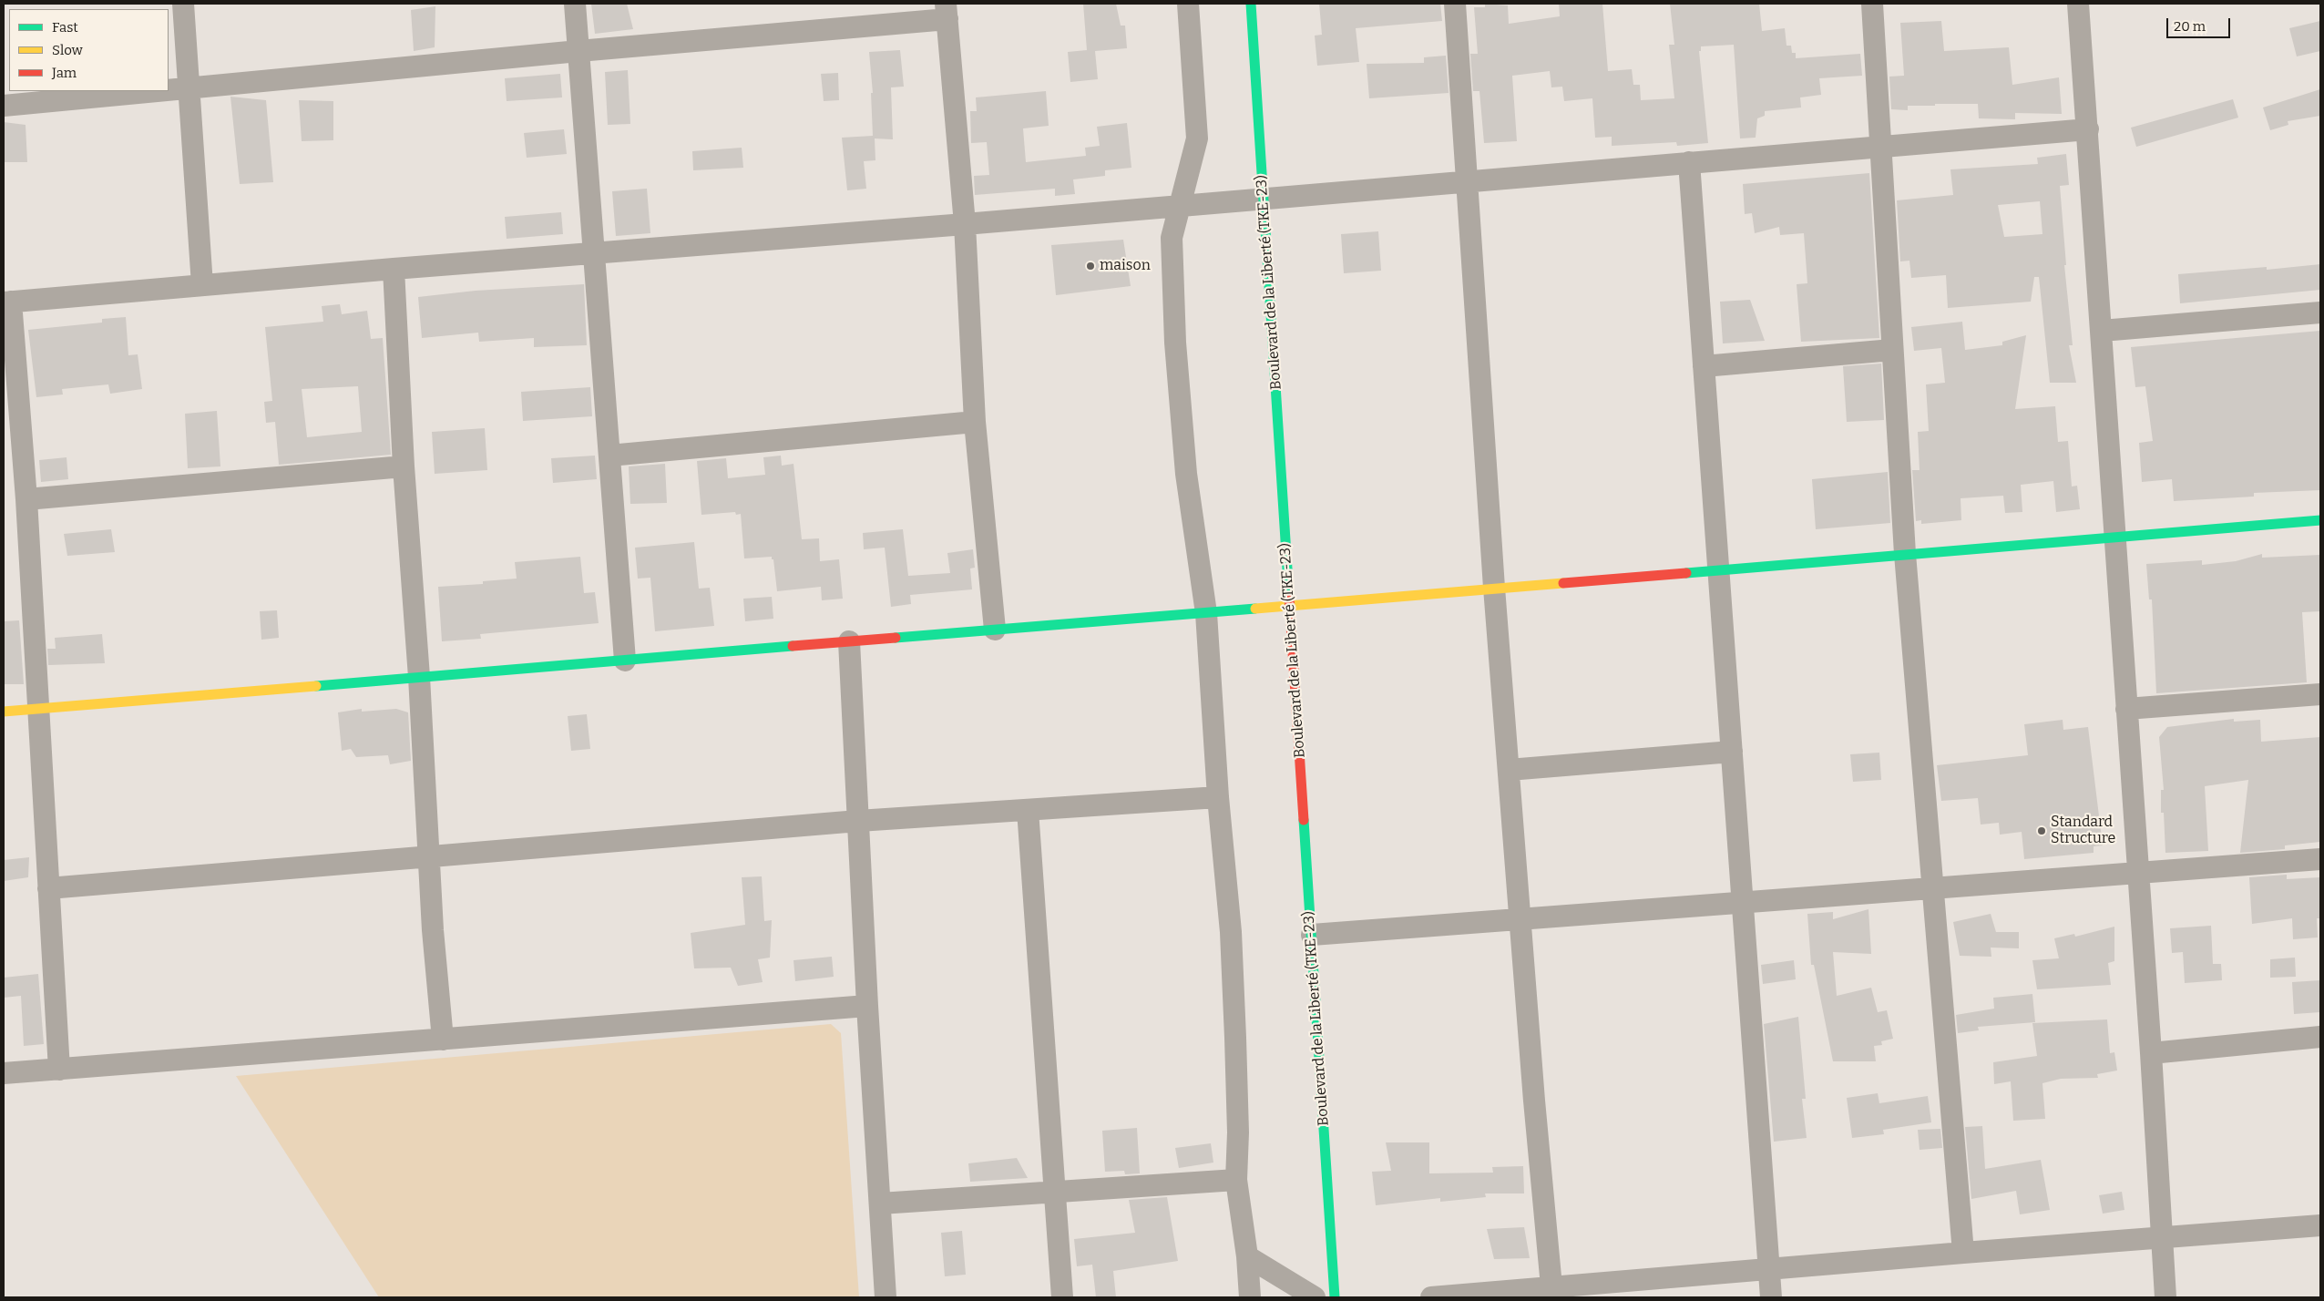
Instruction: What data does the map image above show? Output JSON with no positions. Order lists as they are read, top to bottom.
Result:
{
  "streets": {
    "street": ["Boulevard de la Liberté (TKE-23)"]
  },
  "places": ["maison", "Standard Structure"],
  "legend": ["Fast", "Slow", "Jam"],
  "scale_bar": "20 m"
}
